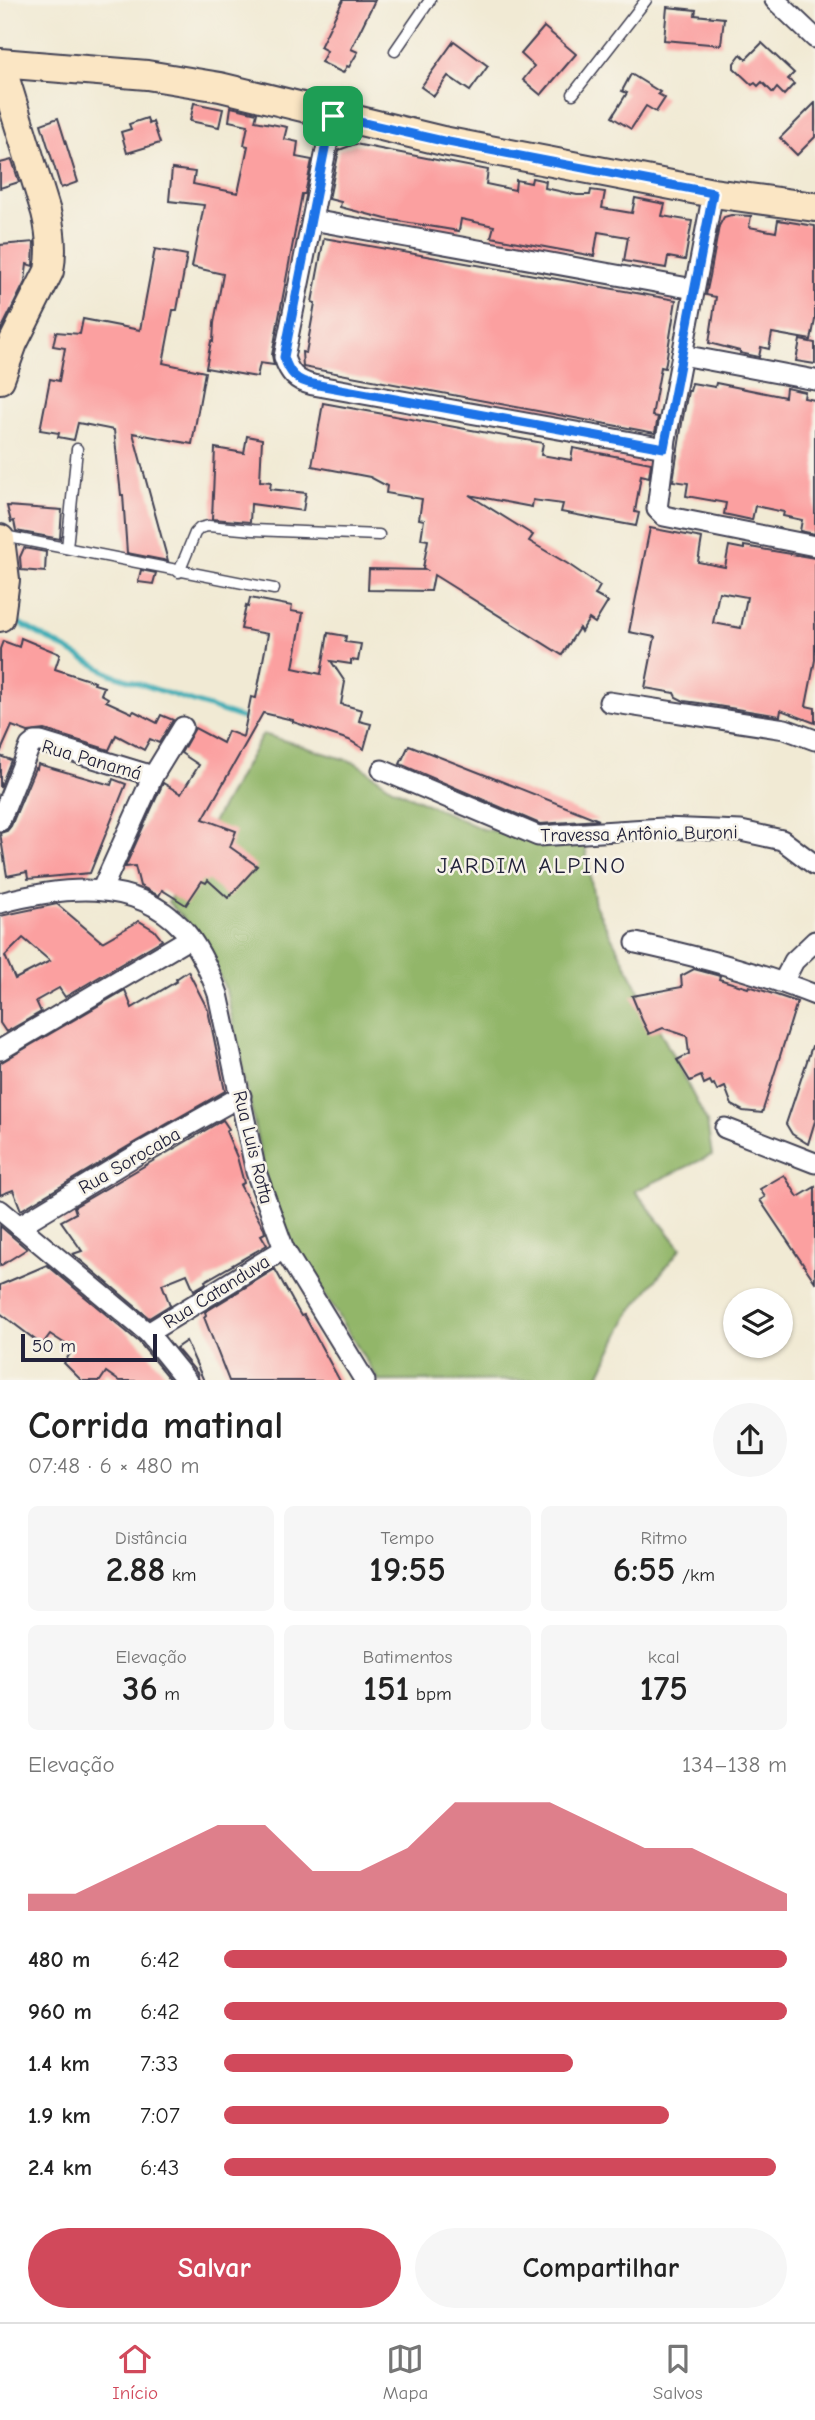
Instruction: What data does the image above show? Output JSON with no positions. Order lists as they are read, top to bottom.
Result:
{
  "streets": {
    "street": [
      "Rua Panamá",
      "Travessa Antônio Buroni",
      "Rua Luis Rotta",
      "Rua Sorocaba",
      "Rua Catanduva"
    ]
  },
  "crossings": [
    ["Rua Luis Rotta", "Rua Sorocaba"],
    ["Rua Luis Rotta", "Rua Catanduva"]
  ],
  "districts": ["JARDIM ALPINO"],
  "scale_bar": "50 m",
  "page": {
    "scale": "50 m",
    "heading": ["Corrida matinal", "07:48 · 6 × 480 m"],
    "stats": [
      ["Distância", "2.88 km"],
      ["Tempo", "19:55"],
      ["Ritmo", "6:55 /km"],
      ["Elevação", "36 m"],
      ["Batimentos", "151 bpm"],
      ["kcal", "175"]
    ],
    "chart": ["Elevação", "134–138 m"],
    "list": [
      {
        "name": "480 m",
        "note": "6:42"
      },
      {
        "name": "960 m",
        "note": "6:42"
      },
      {
        "name": "1.4 km",
        "note": "7:33"
      },
      {
        "name": "1.9 km",
        "note": "7:07"
      },
      {
        "name": "2.4 km",
        "note": "6:43"
      }
    ],
    "buttons": ["Salvar", "Compartilhar"],
    "tabs": ["Início", "Mapa", "Salvos"]
  }
}
